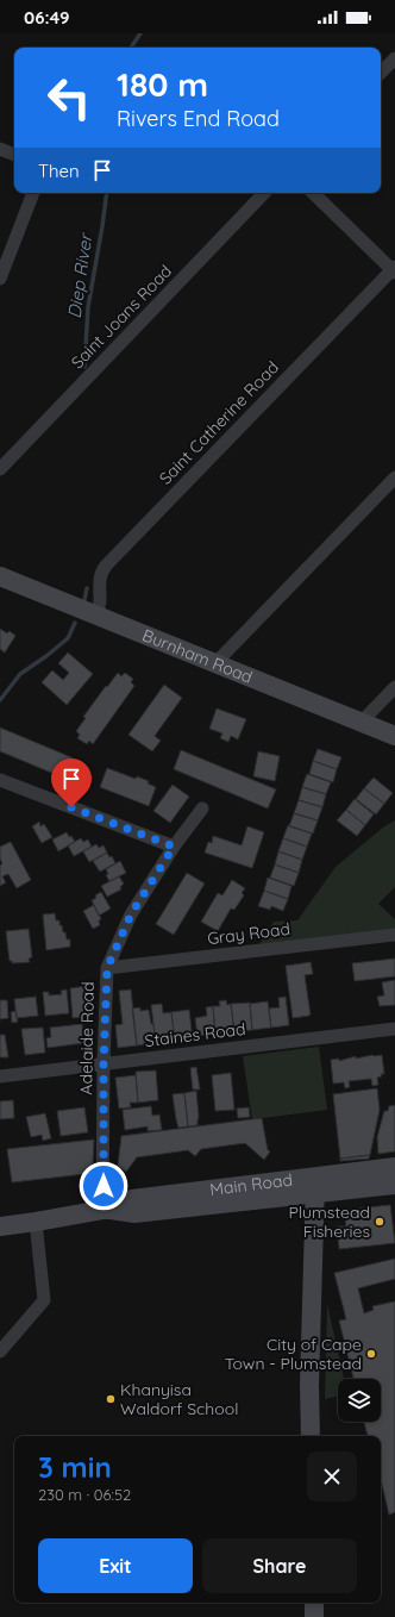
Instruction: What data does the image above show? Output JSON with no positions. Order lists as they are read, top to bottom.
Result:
{
  "streets": {
    "street": [
      "Saint Joans Road",
      "Saint Catherine Road",
      "Burnham Road",
      "Gray Road",
      "Staines Road",
      "Adelaide Road",
      "Main Road"
    ]
  },
  "crossings": [
    ["Saint Catherine Road", "Burnham Road"],
    ["Gray Road", "Adelaide Road"],
    ["Staines Road", "Adelaide Road"],
    ["Adelaide Road", "Main Road"]
  ],
  "water": ["Diep River"],
  "places": ["Plumstead Fisheries", "City of Cape Town - Plumstead", "Khanyisa Waldorf School"],
  "page": {
    "status": "06:49",
    "turn": ["180 m", "Rivers End Road"],
    "then": "Then",
    "heading": ["3 min", "230 m · 06:52"],
    "buttons": ["Exit", "Share"]
  }
}
